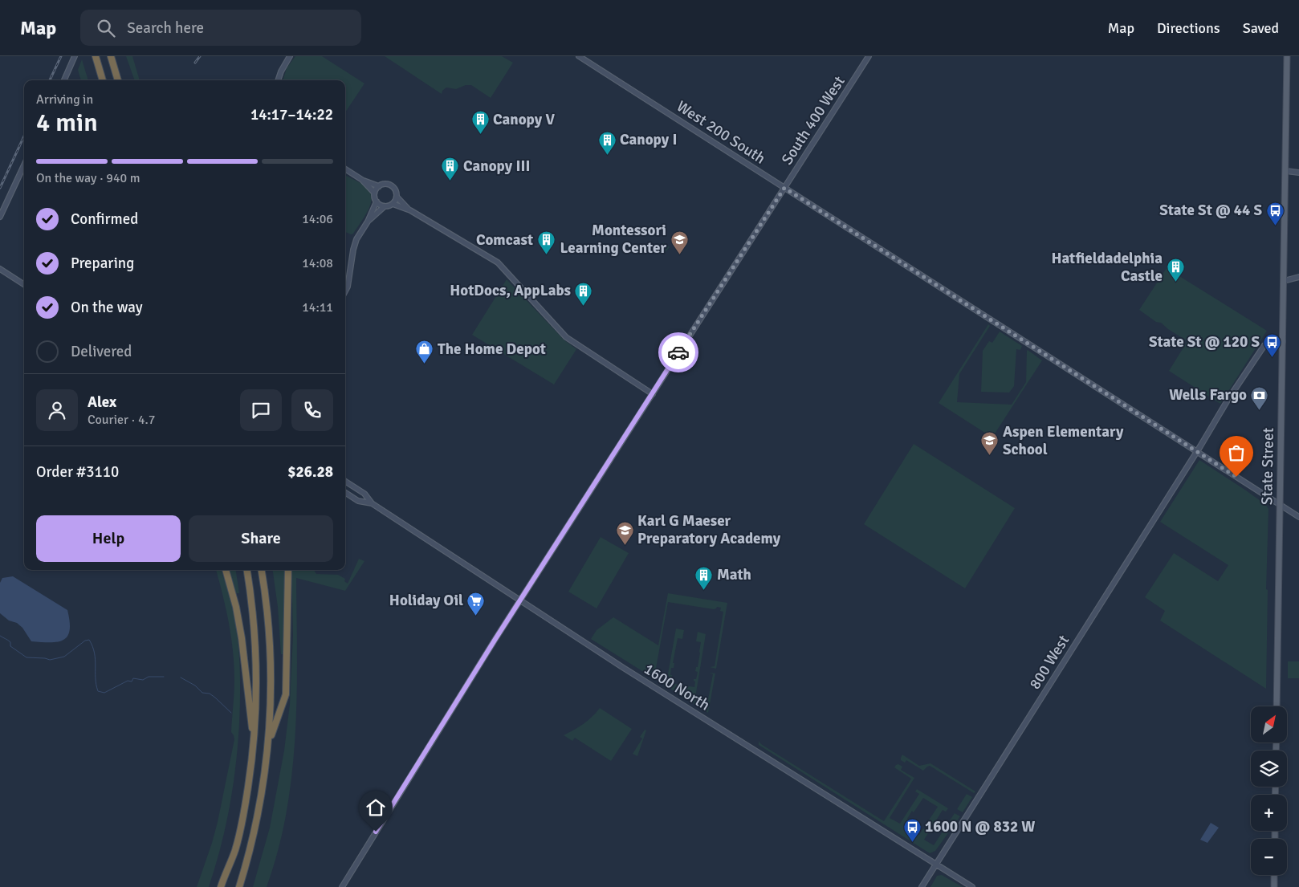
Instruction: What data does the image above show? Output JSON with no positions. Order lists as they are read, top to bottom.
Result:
{
  "streets": {
    "main road": ["State Street"],
    "street": [
      "South 400 West",
      "West 200 South",
      "800 West",
      "1600 North"
    ]
  },
  "crossings": [
    ["South 400 West", "West 200 South"],
    ["South 400 West", "1600 North"],
    ["West 200 South", "State Street"],
    ["West 200 South", "800 West"],
    ["State Street", "800 West"],
    ["800 West", "1600 North"]
  ],
  "places": {
    "building": [
      "Canopy V",
      "Canopy I",
      "Canopy III",
      "Comcast",
      "Hatfieldadelphia Castle",
      "HotDocs, AppLabs",
      "Math"
    ],
    "bus stop": ["State St @ 44 S", "State St @ 120 S", "1600 N @ 832 W"],
    "school or university": ["Montessori Learning Center", "Aspen Elementary School", "Karl G Maeser Preparatory Academy"],
    "shop": ["The Home Depot"],
    "bank": ["Wells Fargo"],
    "supermarket": ["Holiday Oil"]
  },
  "north": "top right",
  "page": {
    "header": "Map",
    "search": "Search here",
    "nav": ["Map", "Directions", "Saved"],
    "heading": ["4 min", "Arriving in", "14:17–14:22"],
    "panel": [
      "Alex",
      "Courier · 4.7",
      "Order #3110",
      "$26.28"
    ],
    "bar": "On the way · 940 m",
    "list": [
      ["Confirmed", "14:06"],
      ["Preparing", "14:08"],
      ["On the way", "14:11"],
      "Delivered"
    ],
    "buttons": ["Help", "Share"],
    "map_buttons": ["+", "−"]
  }
}
